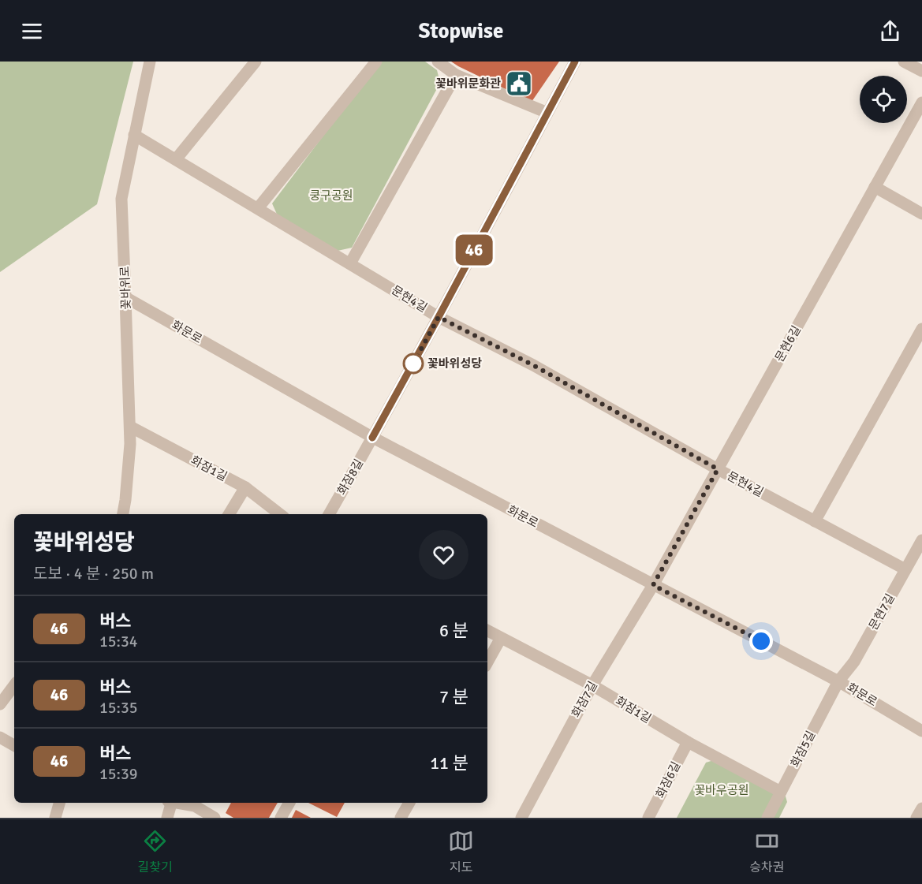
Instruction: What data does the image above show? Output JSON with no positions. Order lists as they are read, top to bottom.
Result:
{
  "streets": {
    "street": [
      "꽃바위로",
      "문현4길",
      "화문로",
      "문현6길",
      "화잠1길",
      "화잠8길",
      "문현7길",
      "화잠7길",
      "화잠5길",
      "화잠6길"
    ]
  },
  "crossings": [
    ["꽃바위로", "문현4길"],
    ["꽃바위로", "화문로"],
    ["꽃바위로", "화잠1길"],
    ["문현4길", "문현6길"],
    ["문현4길", "화잠8길"],
    ["문현4길", "문현7길"],
    ["화문로", "문현6길"],
    ["화문로", "화잠8길"],
    ["화문로", "문현7길"],
    ["화문로", "화잠7길"],
    ["화문로", "화잠5길"],
    ["문현6길", "화잠7길"],
    ["화잠1길", "화잠7길"],
    ["화잠1길", "화잠5길"],
    ["화잠1길", "화잠6길"],
    ["문현7길", "화잠5길"]
  ],
  "parks": ["쿵구공원", "꽃바우공원"],
  "places": {
    "public building": ["꽃바위문화관"],
    "other": ["꽃바위성당"]
  },
  "lines": ["bus line 46"],
  "page": {
    "header": "Stopwise",
    "on_map": "46",
    "heading": ["꽃바위성당", "도보 · 4 분 · 250 m"],
    "list": [
      {
        "mark": "46",
        "name": "버스",
        "note": "15:34",
        "value": "6 분"
      },
      {
        "mark": "46",
        "name": "버스",
        "note": "15:35",
        "value": "7 분"
      },
      {
        "mark": "46",
        "name": "버스",
        "note": "15:39",
        "value": "11 분"
      }
    ],
    "tabs": ["길찾기", "지도", "승차권"]
  }
}
